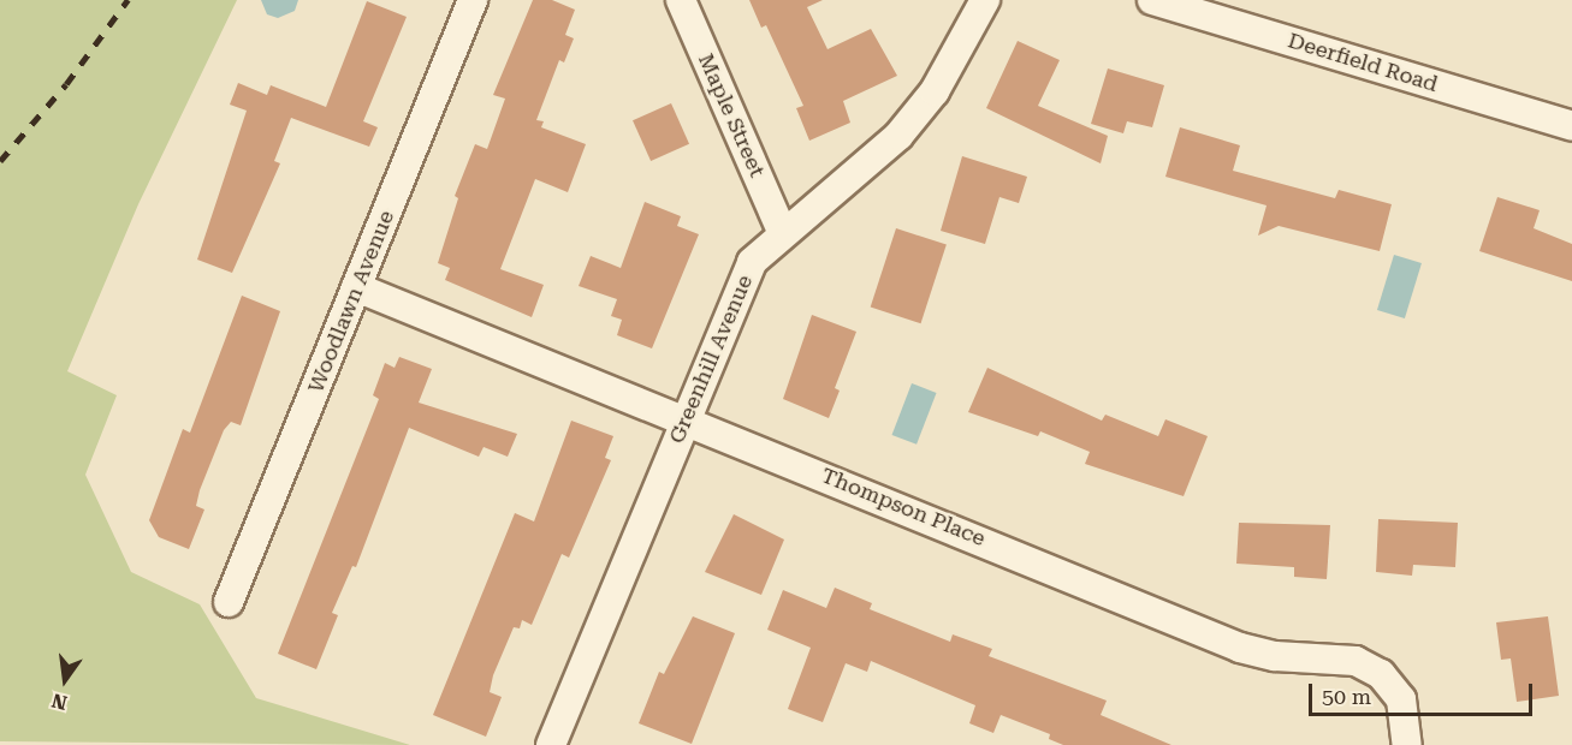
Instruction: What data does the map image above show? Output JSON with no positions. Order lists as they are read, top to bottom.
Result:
{
  "streets": {
    "street": [
      "Deerfield Road",
      "Maple Street",
      "Woodlawn Avenue",
      "Greenhill Avenue",
      "Thompson Place"
    ]
  },
  "crossings": [
    ["Maple Street", "Greenhill Avenue"],
    ["Woodlawn Avenue", "Thompson Place"],
    ["Greenhill Avenue", "Thompson Place"]
  ],
  "scale_bar": "50 m",
  "north": "bottom"
}
